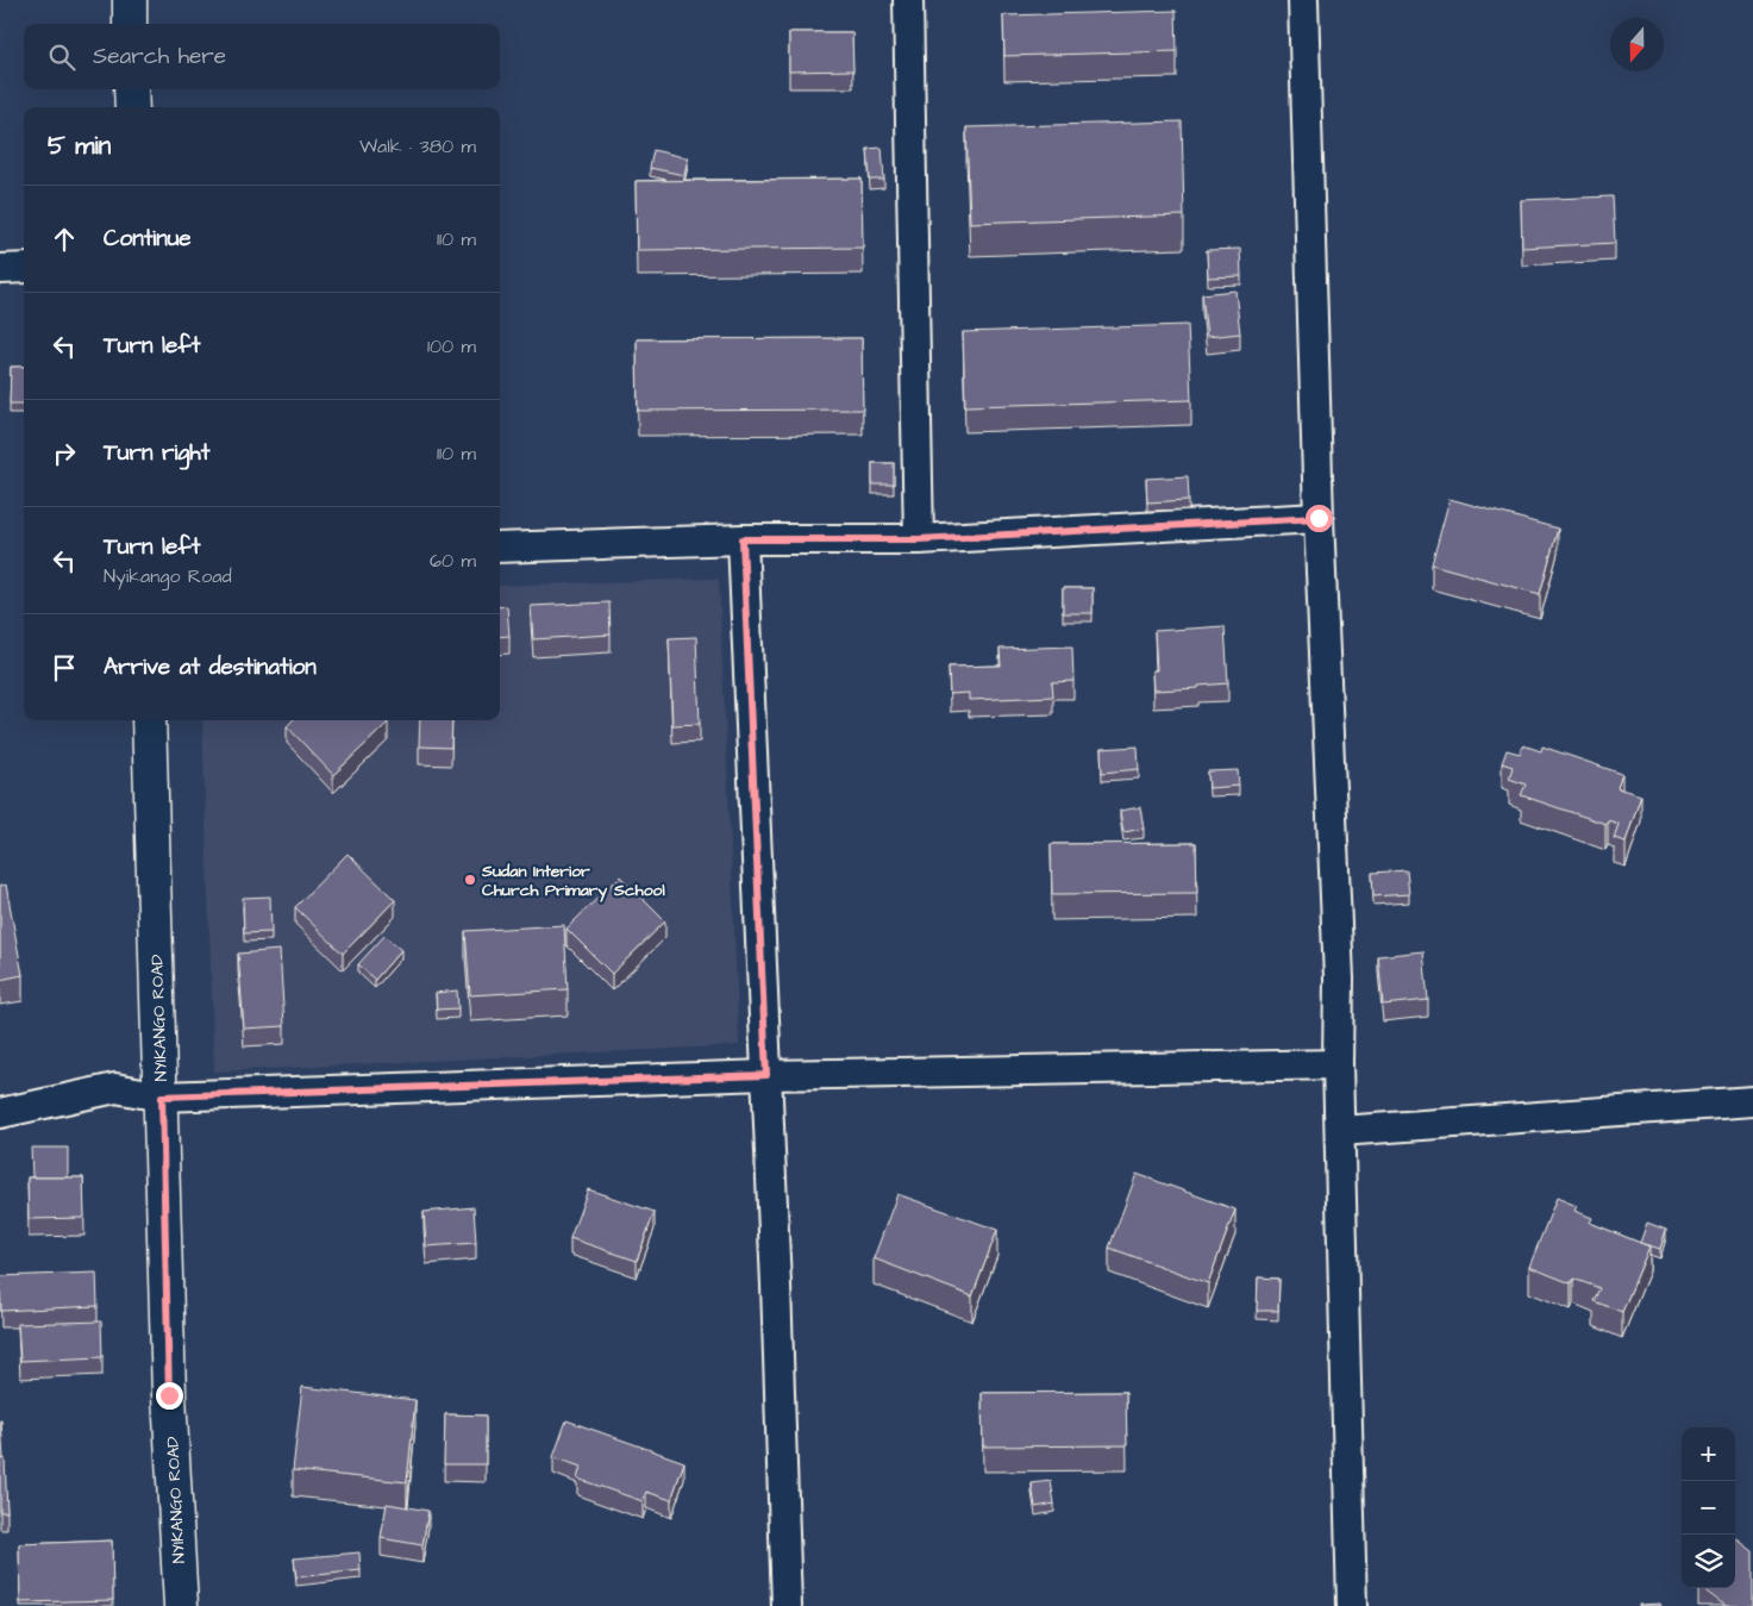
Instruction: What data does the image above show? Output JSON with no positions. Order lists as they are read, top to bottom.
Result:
{
  "streets": {
    "street": ["NYIKANGO ROAD"]
  },
  "places": ["Sudan Interior Church Primary School"],
  "north": "bottom",
  "page": {
    "search": "Search here",
    "heading": ["5 min", "Walk · 380 m"],
    "list": [
      ["Continue", "110 m"],
      ["Turn left", "100 m"],
      ["Turn right", "110 m"],
      ["Turn left", "Nyikango Road", "60 m"],
      "Arrive at destination"
    ],
    "map_buttons": ["+", "−"]
  }
}
